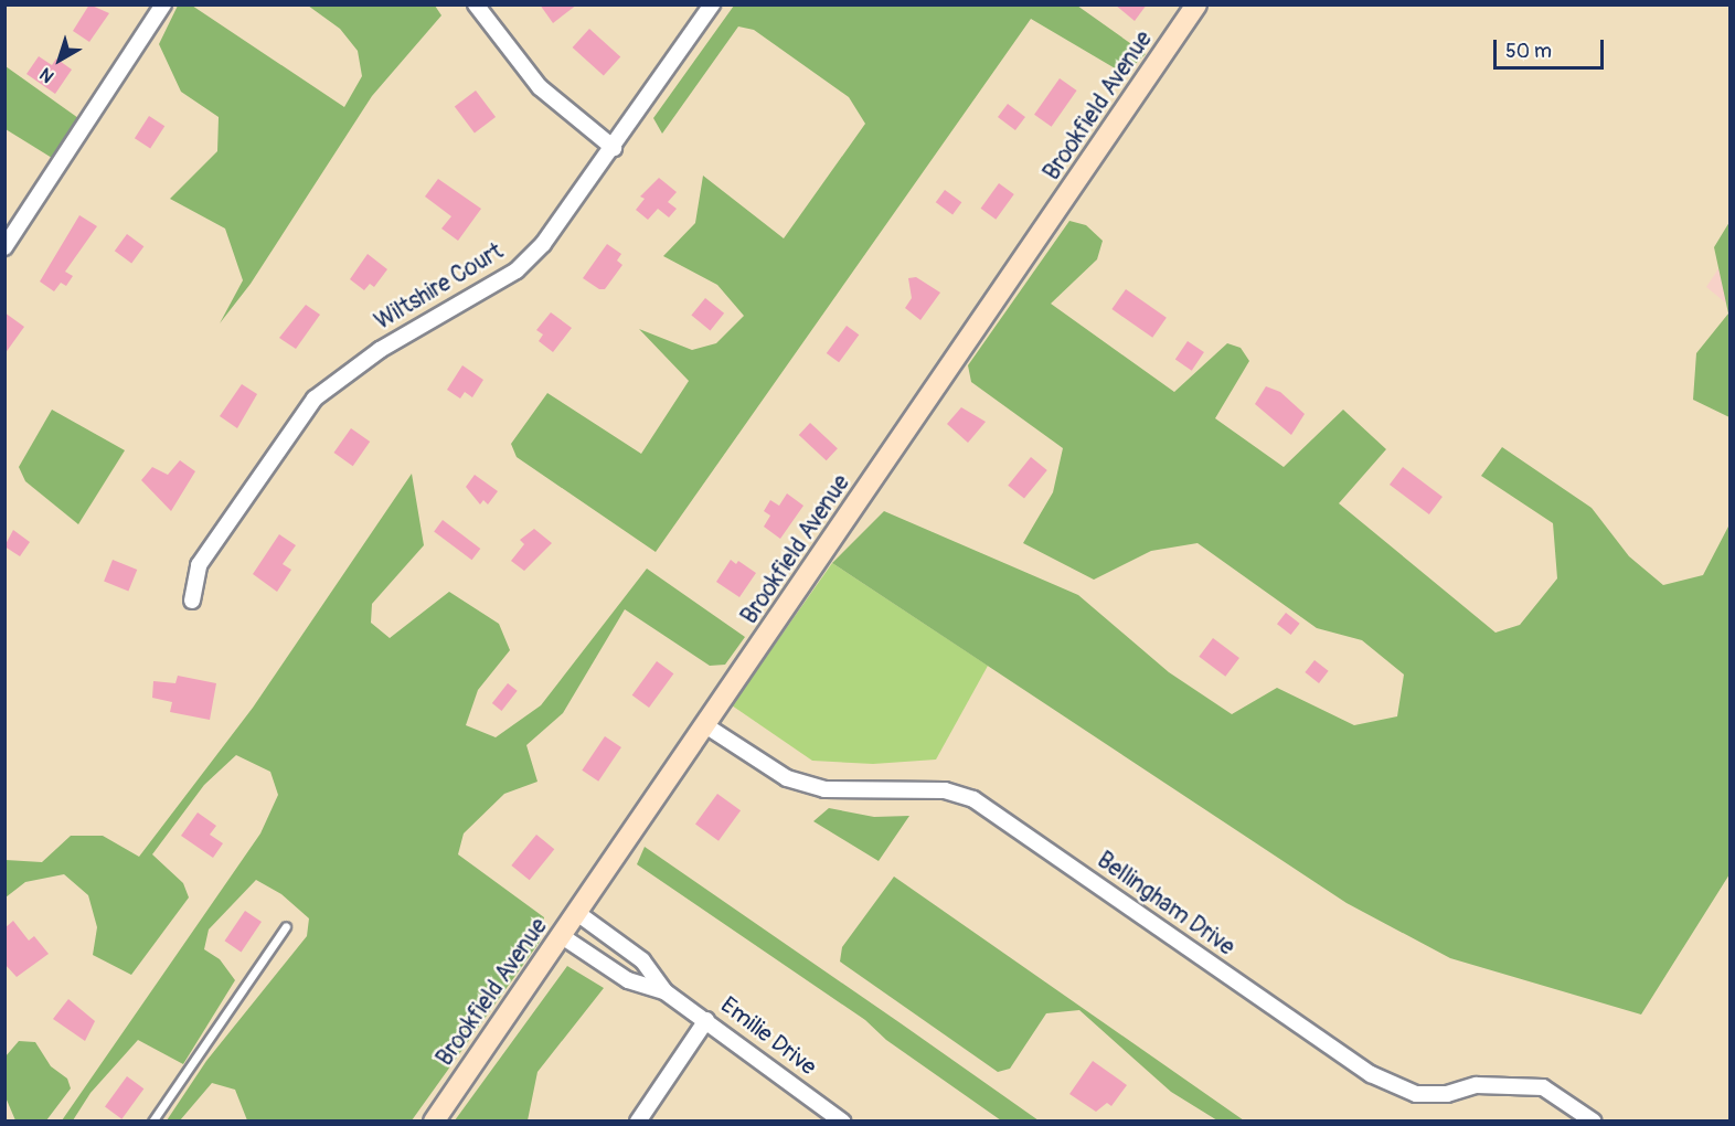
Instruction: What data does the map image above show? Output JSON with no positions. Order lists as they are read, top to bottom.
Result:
{
  "streets": {
    "main road": ["Brookfield Avenue"],
    "street": ["Wiltshire Court", "Bellingham Drive", "Emilie Drive"]
  },
  "crossings": [
    ["Brookfield Avenue", "Bellingham Drive"],
    ["Brookfield Avenue", "Emilie Drive"]
  ],
  "scale_bar": "50 m",
  "north": "bottom left"
}
